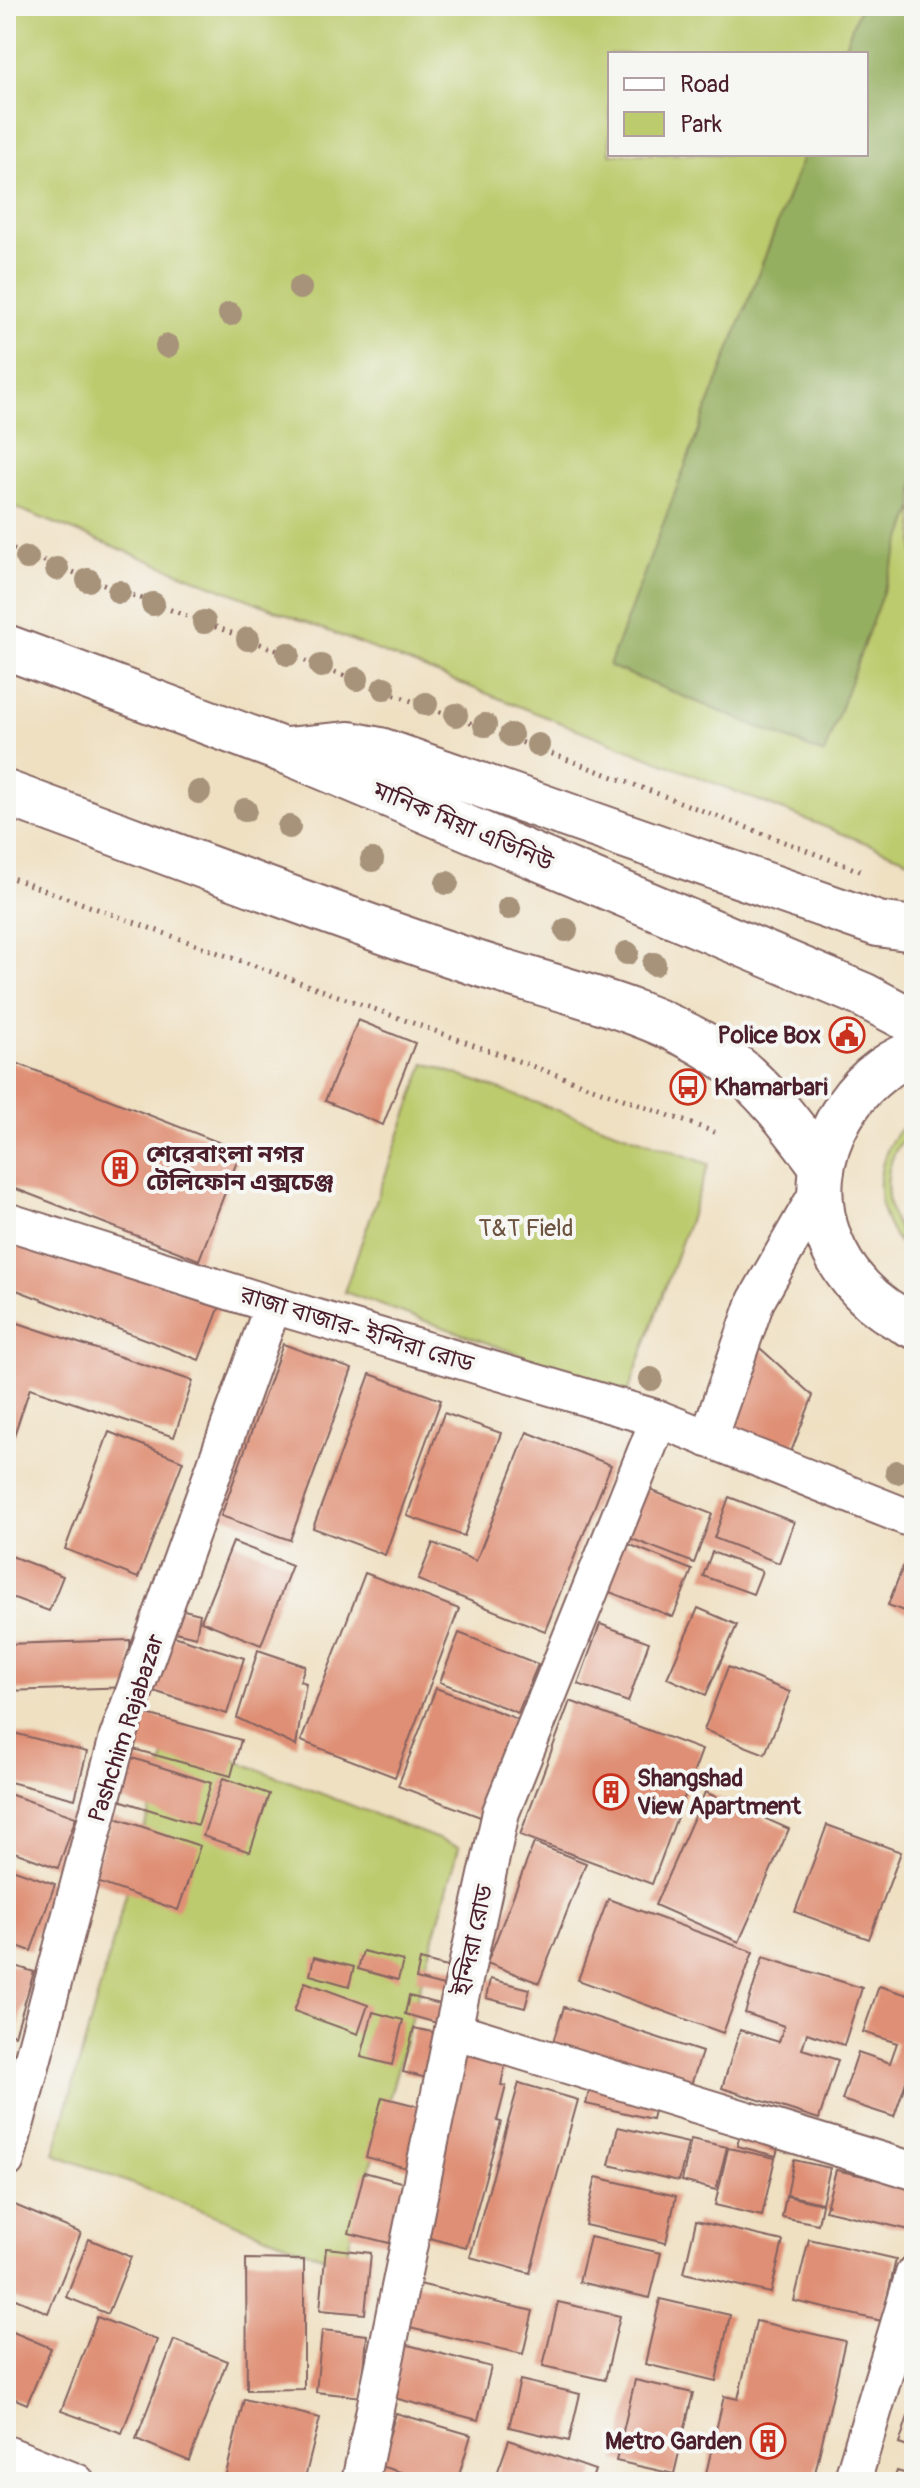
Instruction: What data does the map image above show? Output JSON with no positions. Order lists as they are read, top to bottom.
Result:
{
  "streets": {
    "highway": ["মানিক মিয়া এভিনিউ"],
    "street": ["রাজা বাজার- ইন্দিরা রোড", "Pashchim Rajabazar", "ইন্দিরা রোড"]
  },
  "crossings": [
    ["রাজা বাজার- ইন্দিরা রোড", "Pashchim Rajabazar"],
    ["রাজা বাজার- ইন্দিরা রোড", "ইন্দিরা রোড"]
  ],
  "parks": ["T&T Field"],
  "places": {
    "public building": ["Police Box"],
    "bus stop": ["Khamarbari"],
    "building": ["শেরেবাংলা নগর টেলিফোন এক্সচেঞ্জ", "Shangshad View Apartment", "Metro Garden"]
  },
  "legend": ["Road", "Park"]
}
